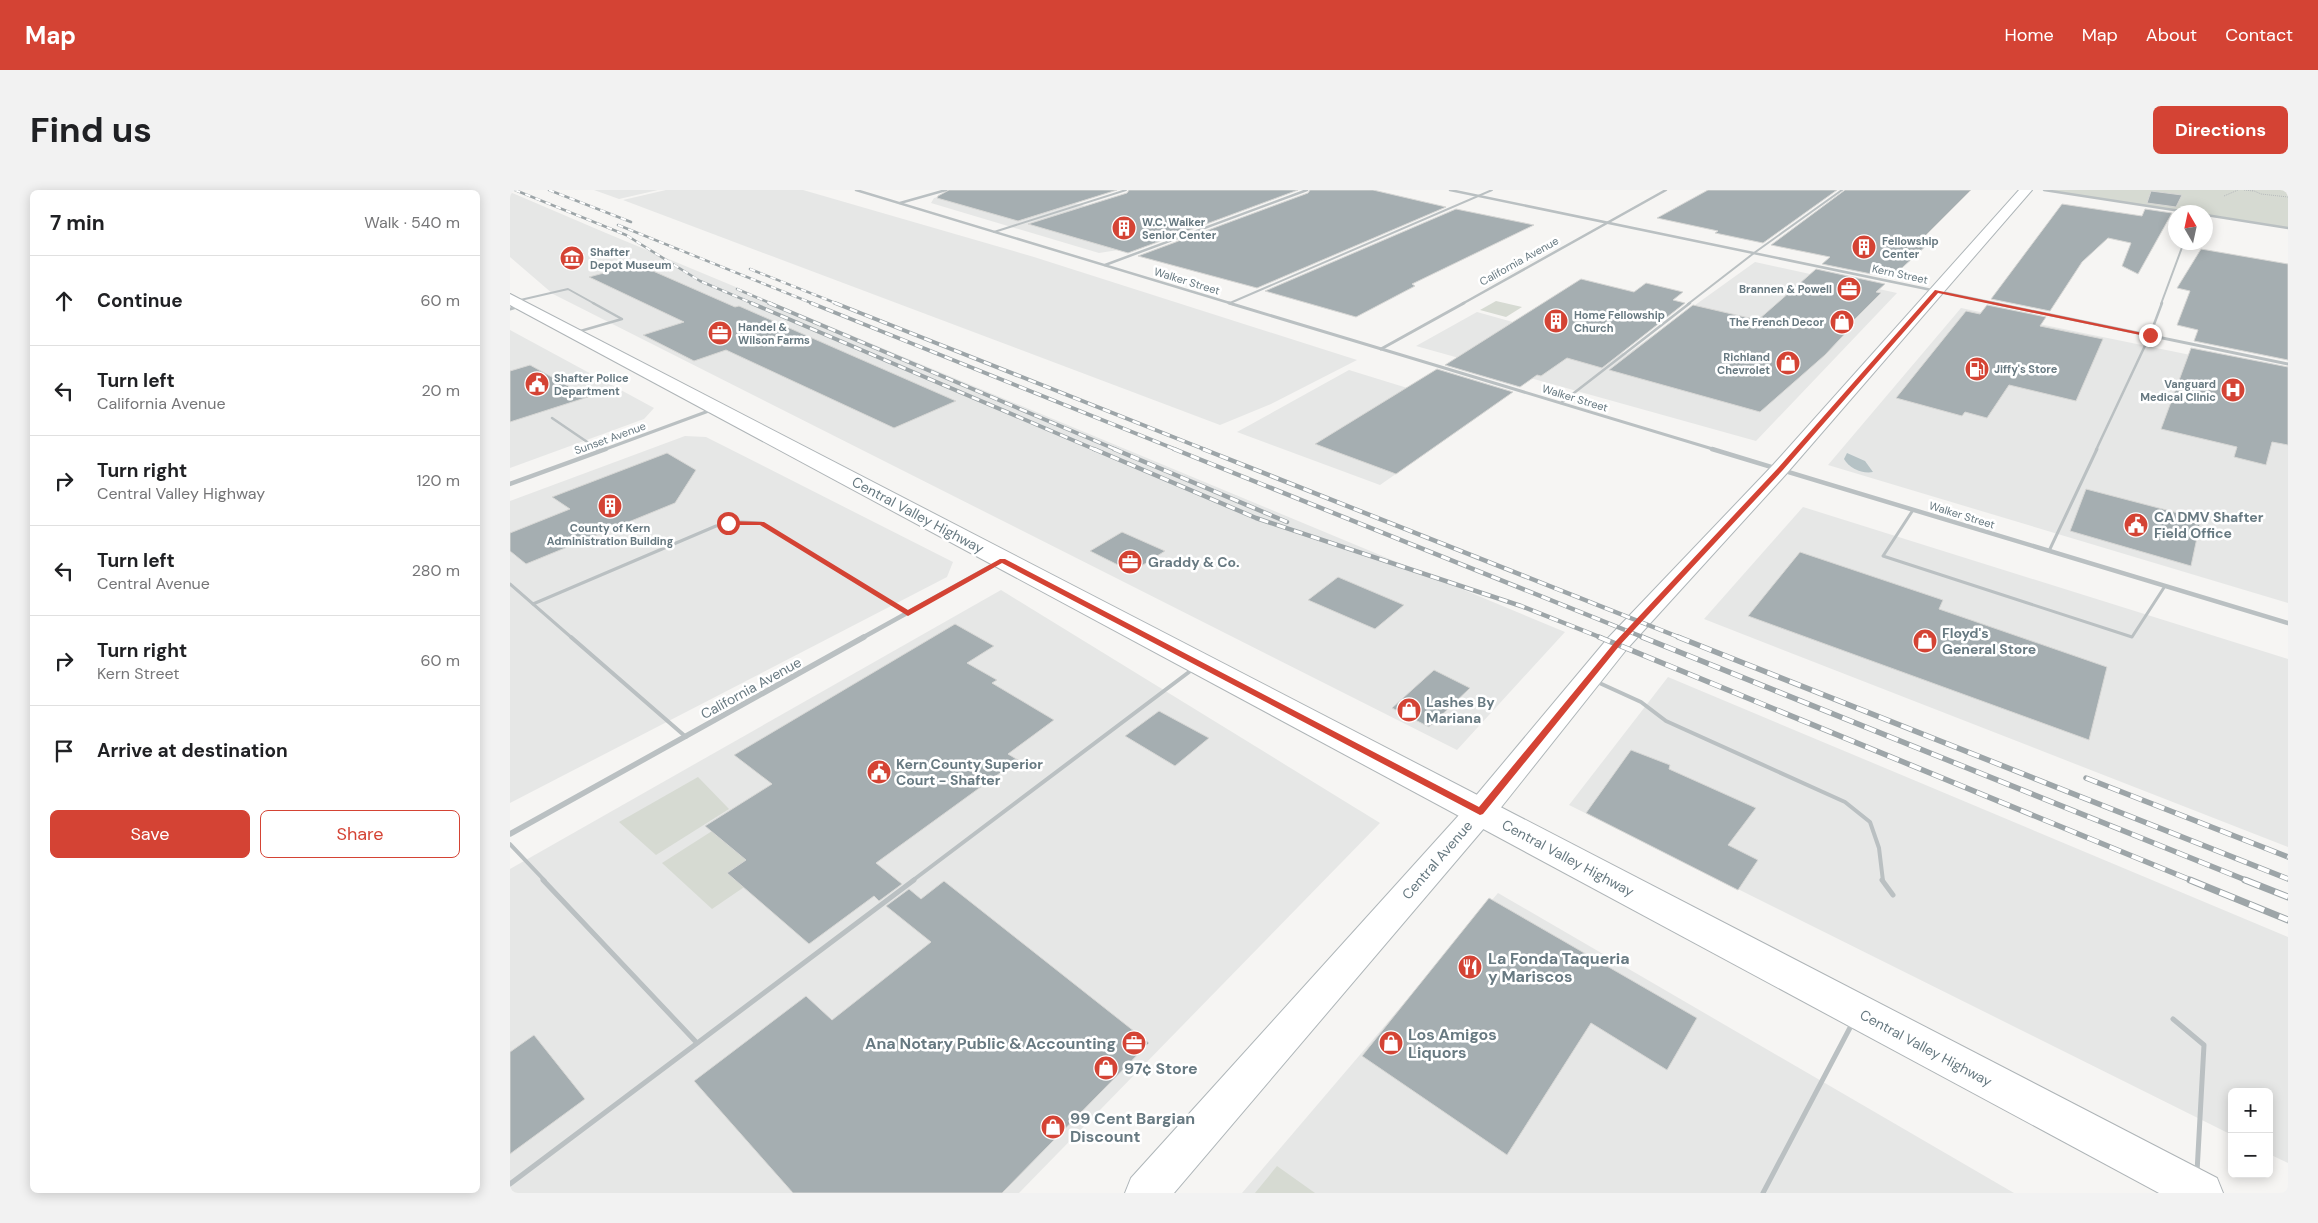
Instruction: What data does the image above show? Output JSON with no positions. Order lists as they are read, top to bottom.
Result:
{
  "streets": {
    "street": [
      "California Avenue",
      "Kern Street",
      "Walker Street",
      "Sunset Avenue",
      "Central Valley Highway",
      "Central Avenue"
    ]
  },
  "crossings": [
    ["California Avenue", "Kern Street"],
    ["California Avenue", "Walker Street"],
    ["California Avenue", "Central Valley Highway"],
    ["Kern Street", "Central Avenue"],
    ["Walker Street", "Central Avenue"],
    ["Sunset Avenue", "Central Valley Highway"],
    ["Central Valley Highway", "Central Avenue"]
  ],
  "places": {
    "building": [
      "W.C. Walker Senior Center",
      "Fellowship Center",
      "Home Fellowship Church",
      "County of Kern Administration Building"
    ],
    "museum": ["Shafter Depot Museum"],
    "office": [
      "Brannen & Powell",
      "Handel & Wilson Farms",
      "Graddy & Co.",
      "Ana Notary Public & Accounting"
    ],
    "shop": [
      "The French Decor",
      "Richland Chevrolet",
      "Floyd's General Store",
      "Lashes By Mariana",
      "Los Amigos Liquors",
      "97¢ Store",
      "99 Cent Bargian Discount"
    ],
    "fuel station": ["Jiffy's Store"],
    "public building": ["Shafter Police Department", "CA DMV Shafter Field Office", "Kern County Superior Court - Shafter"],
    "hospital": ["Vanguard Medical Clinic"],
    "restaurant": ["La Fonda Taqueria y Mariscos"]
  },
  "north": "top",
  "page": {
    "header": "Map",
    "nav": [
      "Home",
      "Map",
      "About",
      "Contact"
    ],
    "buttons": [
      "Directions",
      ["Save", "Share"]
    ],
    "title": "Find us",
    "heading": ["7 min", "Walk · 540 m"],
    "list": [
      ["Continue", "60 m"],
      ["Turn left", "California Avenue", "20 m"],
      ["Turn right", "Central Valley Highway", "120 m"],
      ["Turn left", "Central Avenue", "280 m"],
      ["Turn right", "Kern Street", "60 m"],
      "Arrive at destination"
    ],
    "map_buttons": ["+", "−"]
  }
}
